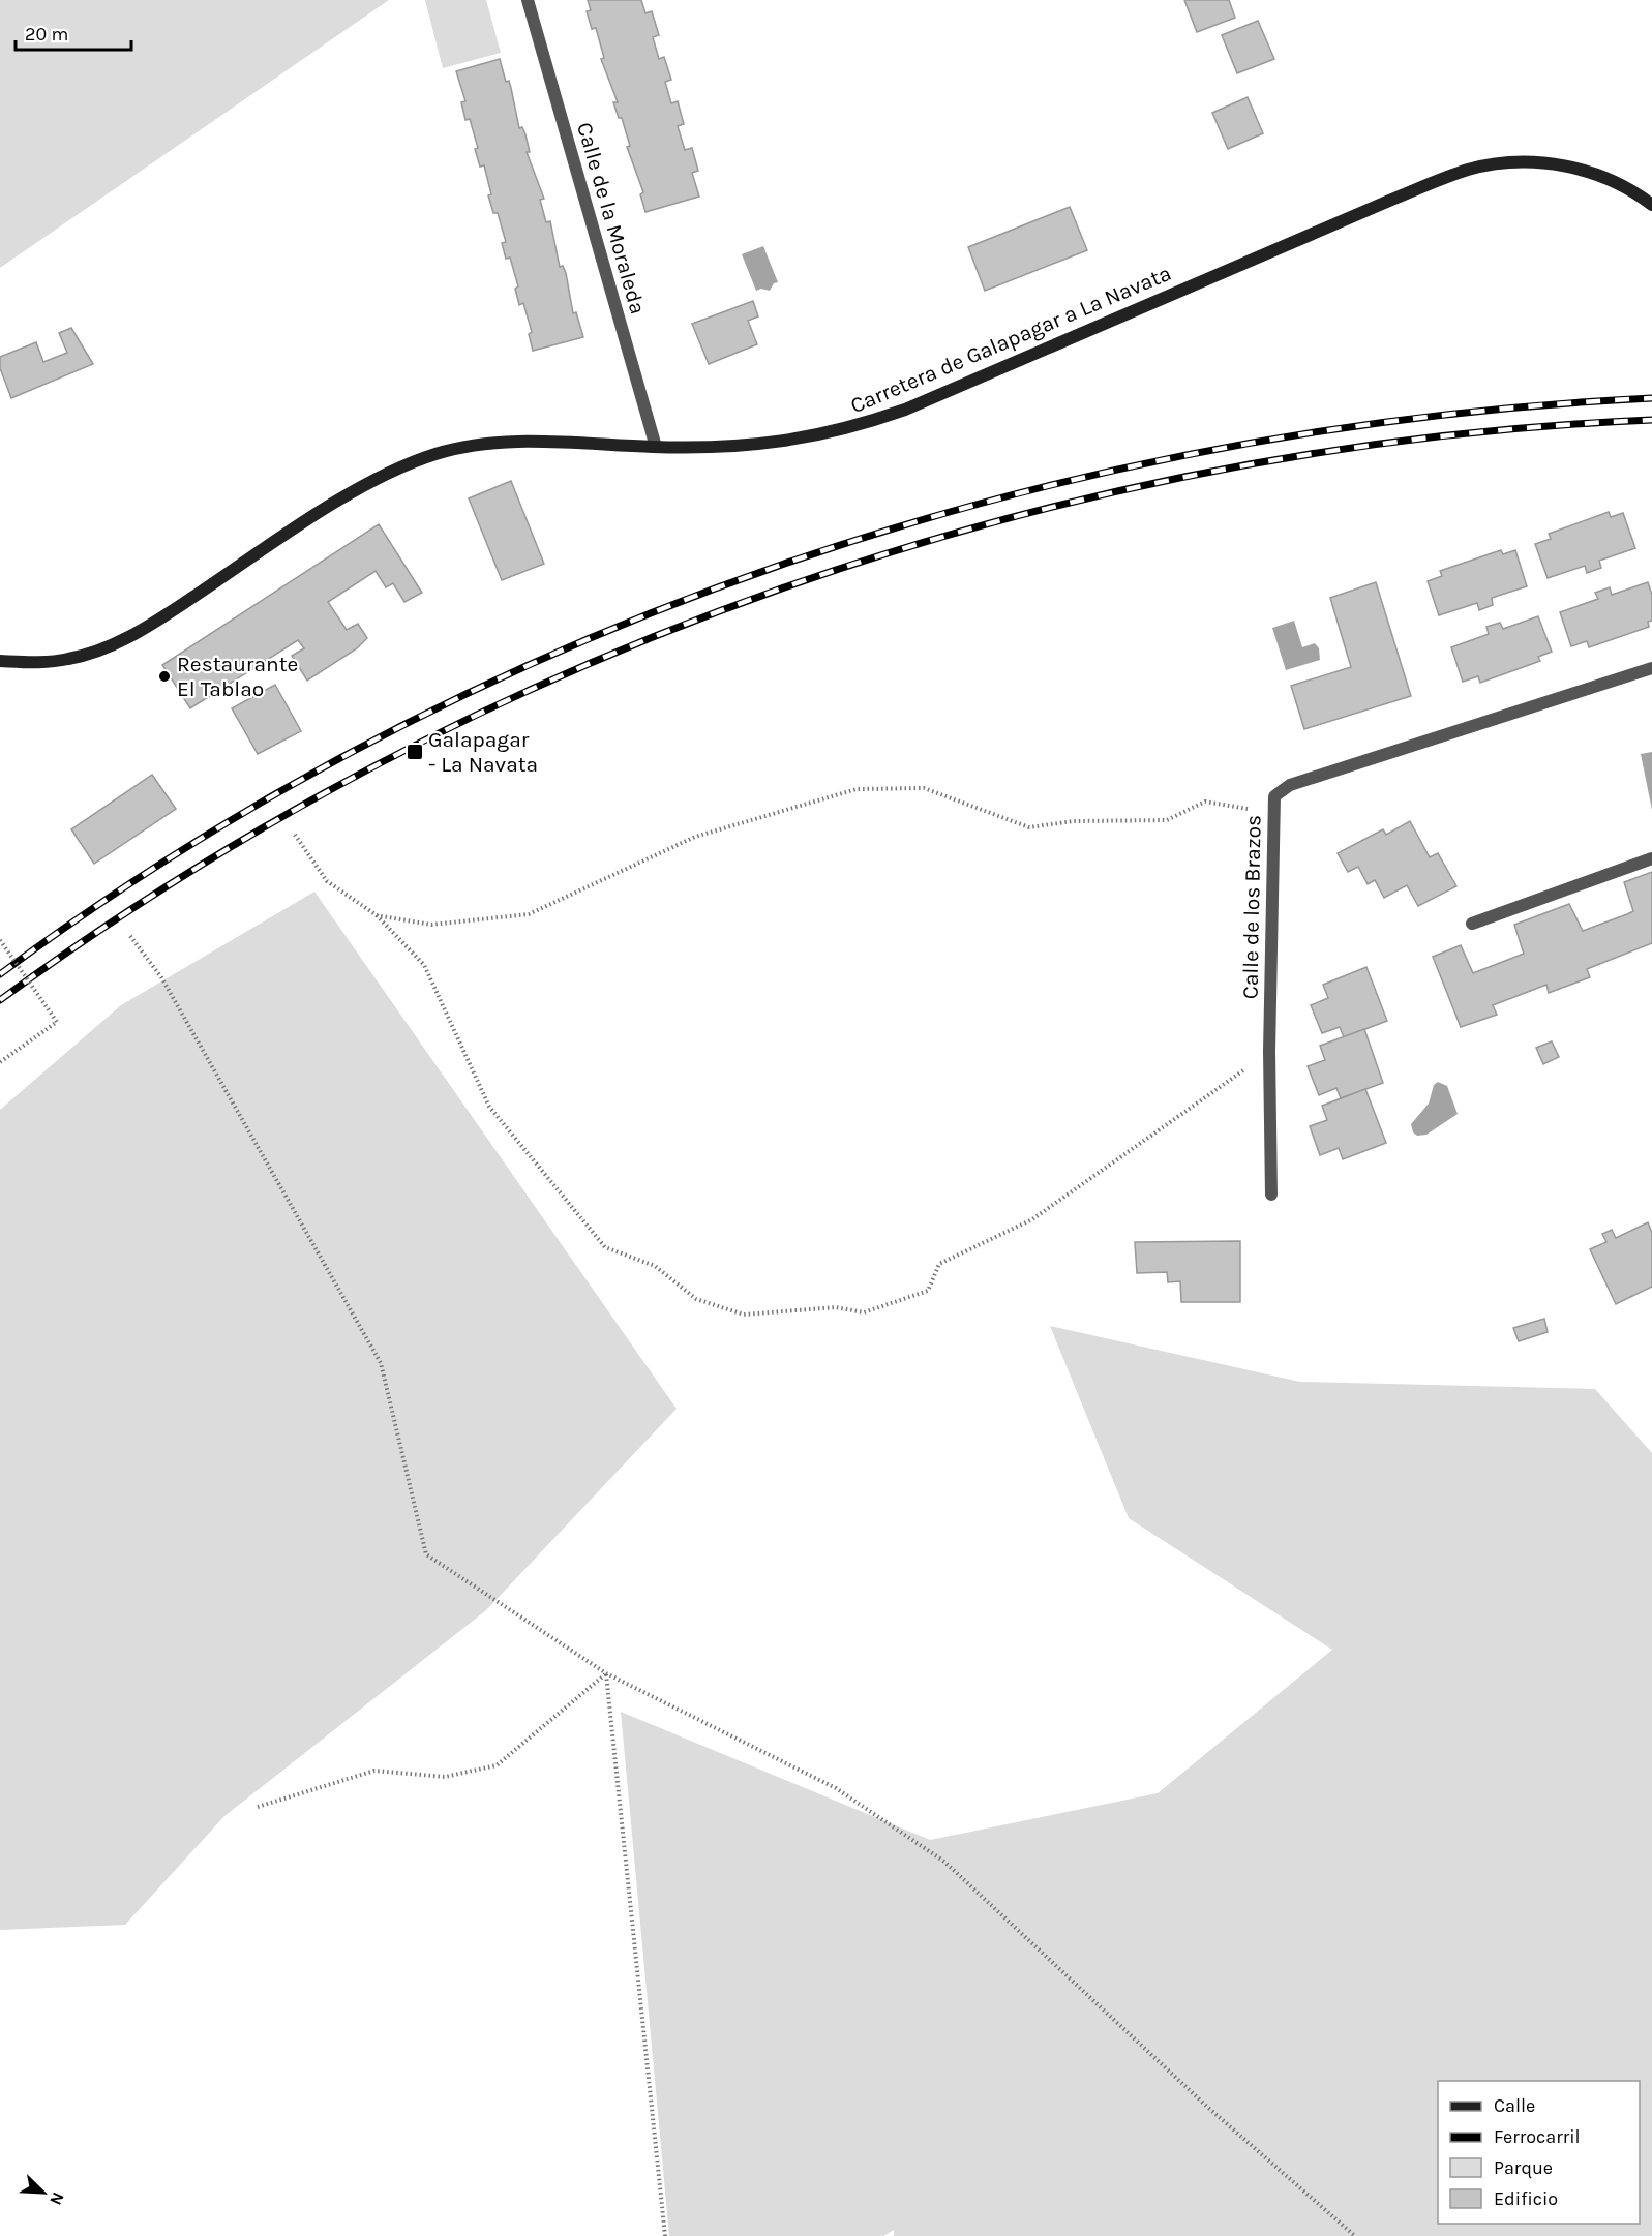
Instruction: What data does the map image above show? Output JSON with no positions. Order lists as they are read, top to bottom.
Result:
{
  "streets": {
    "main road": ["Carretera de Galapagar a La Navata"],
    "street": ["Calle de la Moraleda", "Calle de los Brazos"]
  },
  "crossings": [
    ["Calle de la Moraleda", "Carretera de Galapagar a La Navata"]
  ],
  "places": {
    "other": ["Restaurante El Tablao"],
    "transit": ["Galapagar - La Navata"]
  },
  "legend": [
    "Calle",
    "Ferrocarril",
    "Parque",
    "Edificio"
  ],
  "scale_bar": "20 m",
  "north": "bottom right"
}
